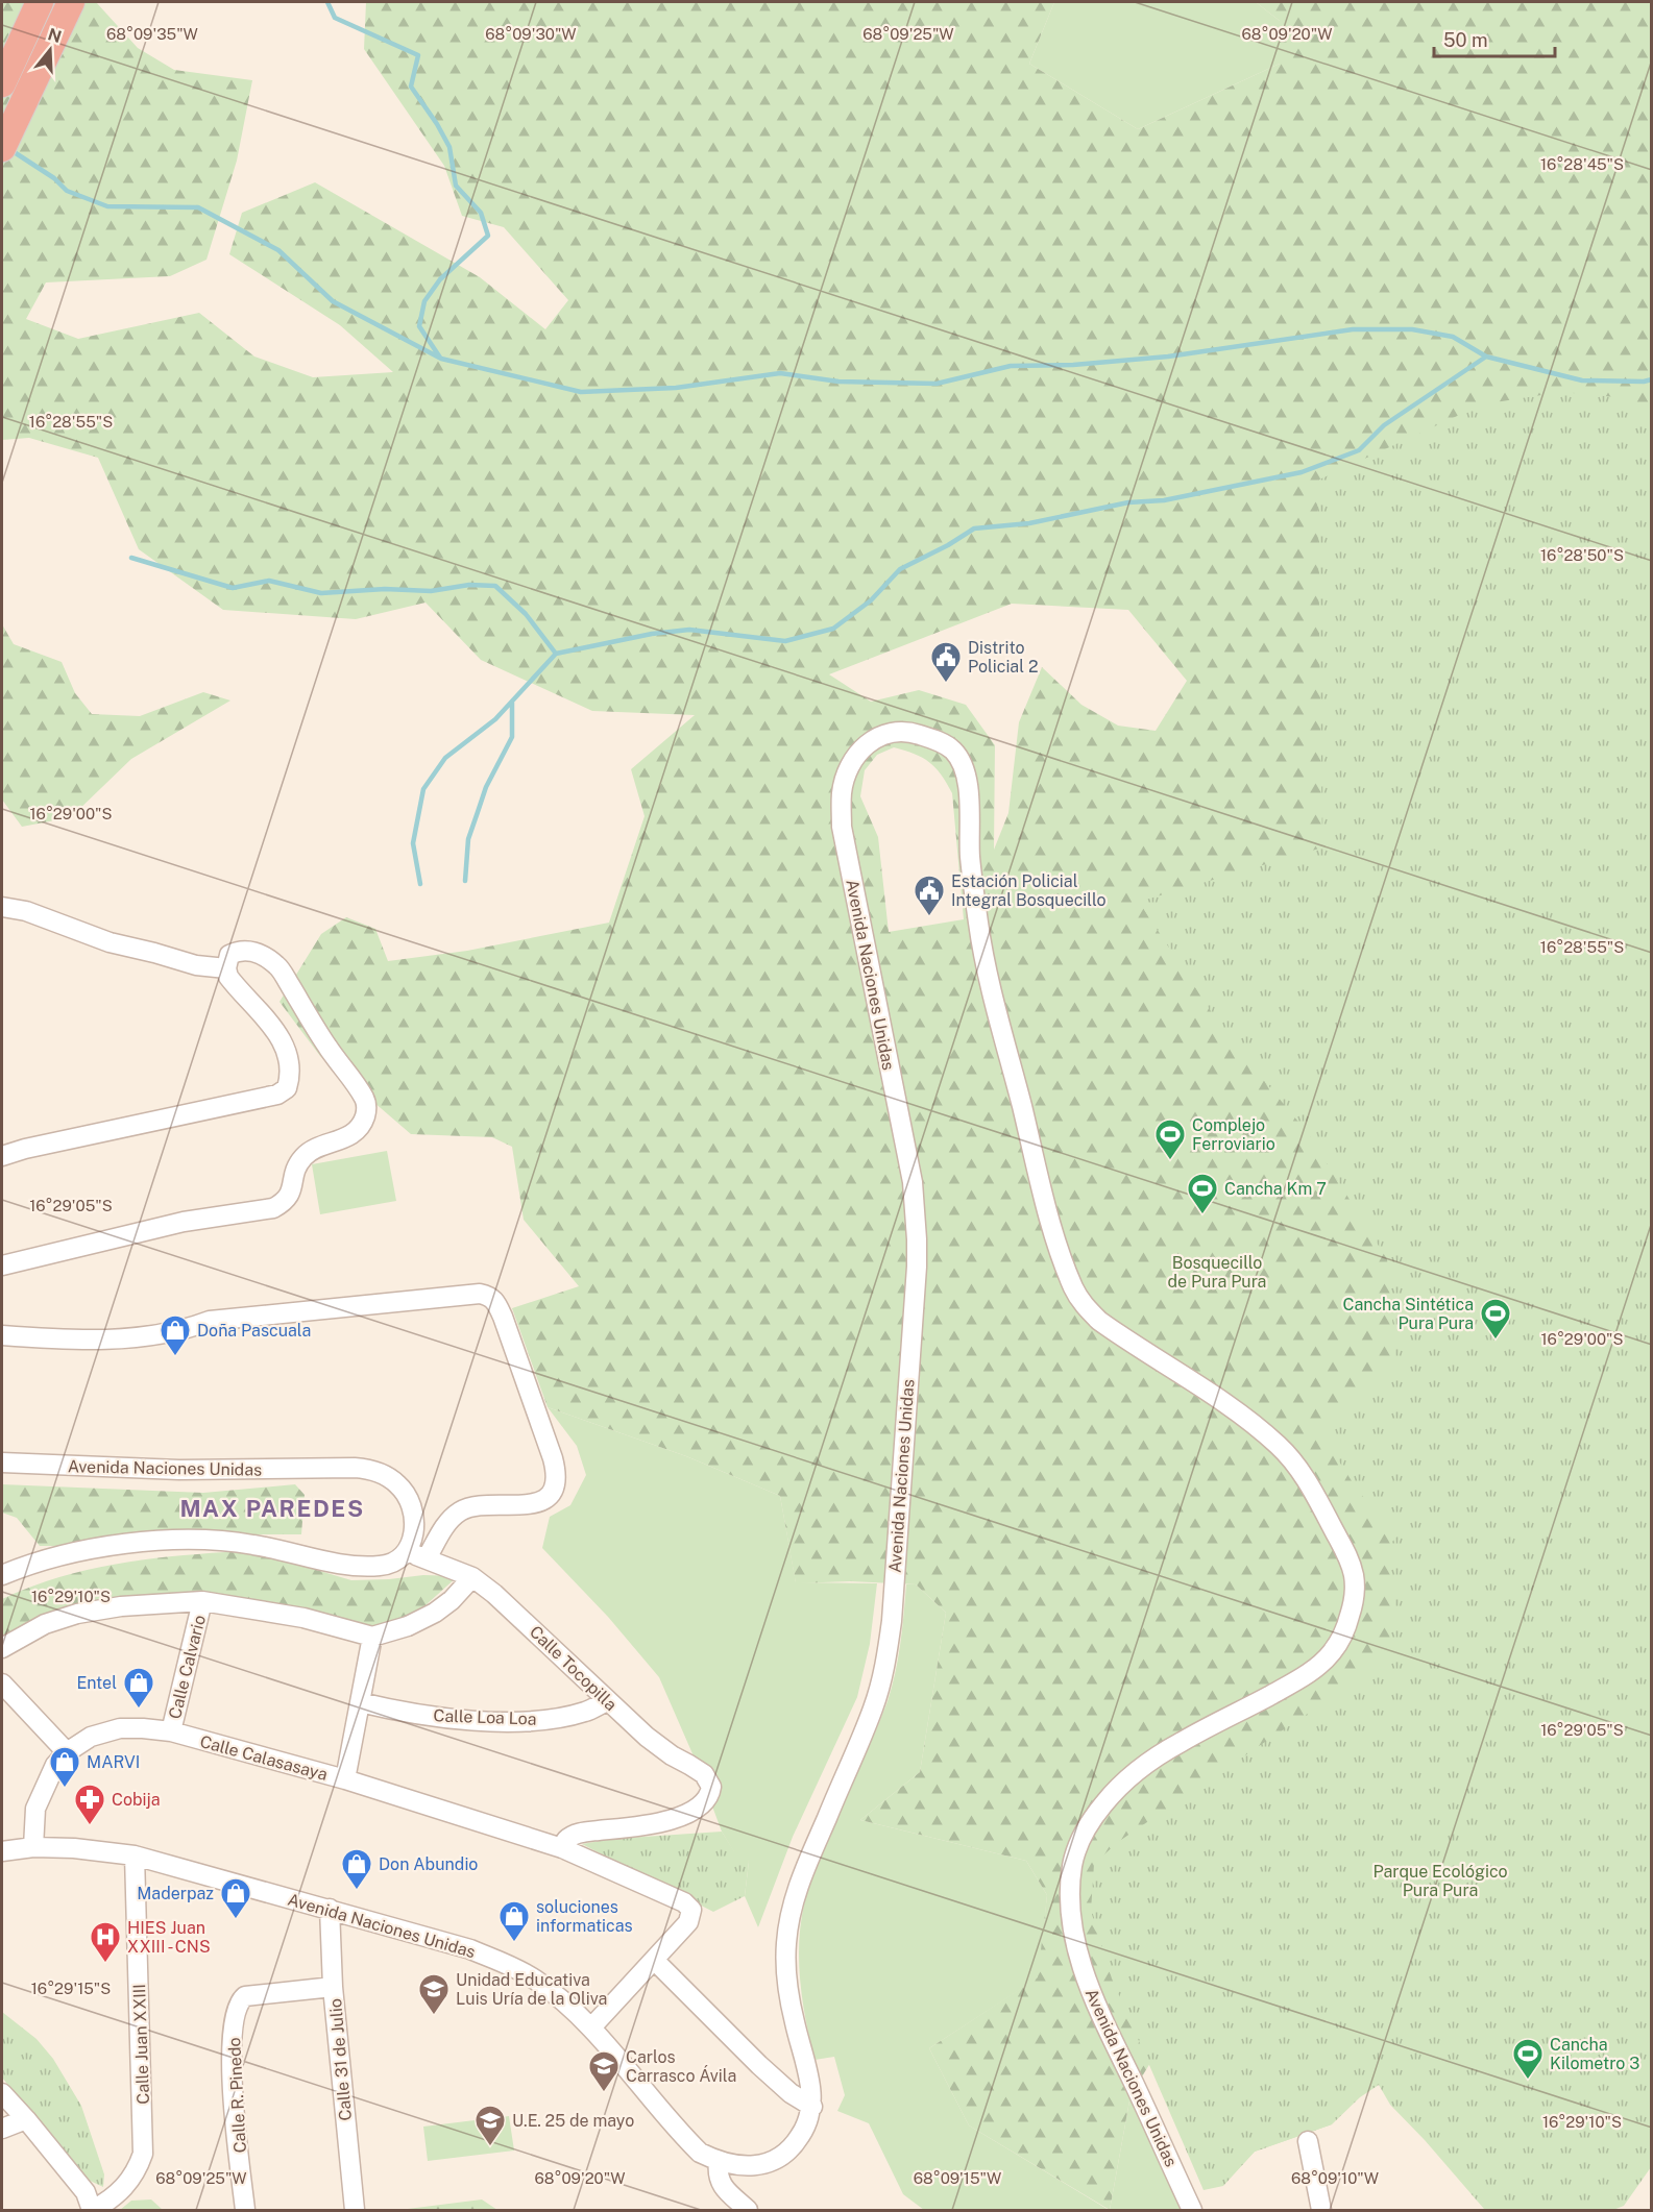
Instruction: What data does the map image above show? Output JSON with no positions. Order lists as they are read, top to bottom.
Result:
{
  "streets": {
    "street": [
      "Avenida Naciones Unidas",
      "Calle Calvario",
      "Calle Tocopilla",
      "Calle Loa Loa",
      "Calle Calasasaya",
      "Calle Juan XXIII",
      "Calle 31 de Julio",
      "Calle R. Pinedo"
    ]
  },
  "crossings": [
    ["Avenida Naciones Unidas", "Calle Tocopilla"],
    ["Avenida Naciones Unidas", "Calle Calasasaya"],
    ["Avenida Naciones Unidas", "Calle Juan XXIII"],
    ["Avenida Naciones Unidas", "Calle 31 de Julio"],
    ["Calle Calvario", "Calle Calasasaya"],
    ["Calle Tocopilla", "Calle Loa Loa"],
    ["Calle Tocopilla", "Calle Calasasaya"],
    ["Calle 31 de Julio", "Calle R. Pinedo"]
  ],
  "districts": ["MAX PAREDES"],
  "parks": ["Bosquecillo de Pura Pura", "Parque Ecológico Pura Pura"],
  "places": {
    "public building": ["Distrito Policial 2", "Estación Policial Integral Bosquecillo"],
    "sports": [
      "Complejo Ferroviario",
      "Cancha Km 7",
      "Cancha Sintética Pura Pura",
      "Cancha Kilometro 3"
    ],
    "shop": [
      "Doña Pascuala",
      "Entel",
      "MARVI",
      "Don Abundio",
      "Maderpaz",
      "soluciones informaticas"
    ],
    "pharmacy": ["Cobija"],
    "hospital": ["HIES Juan XXIII - CNS"],
    "school or university": ["Unidad Educativa Luis Uría de la Oliva", "Carlos Carrasco Ávila", "U.E. 25 de mayo"]
  },
  "scale_bar": "50 m",
  "north": "top",
  "coordinates": [
    "68°09'35\"W",
    "68°09'30\"W",
    "68°09'25\"W",
    "68°09'20\"W",
    "16°28'45\"S",
    "16°28'55\"S",
    "16°28'50\"S",
    "16°29'00\"S",
    "16°29'05\"S",
    "16°29'10\"S",
    "16°29'15\"S",
    "68°09'15\"W",
    "68°09'10\"W"
  ]
}
